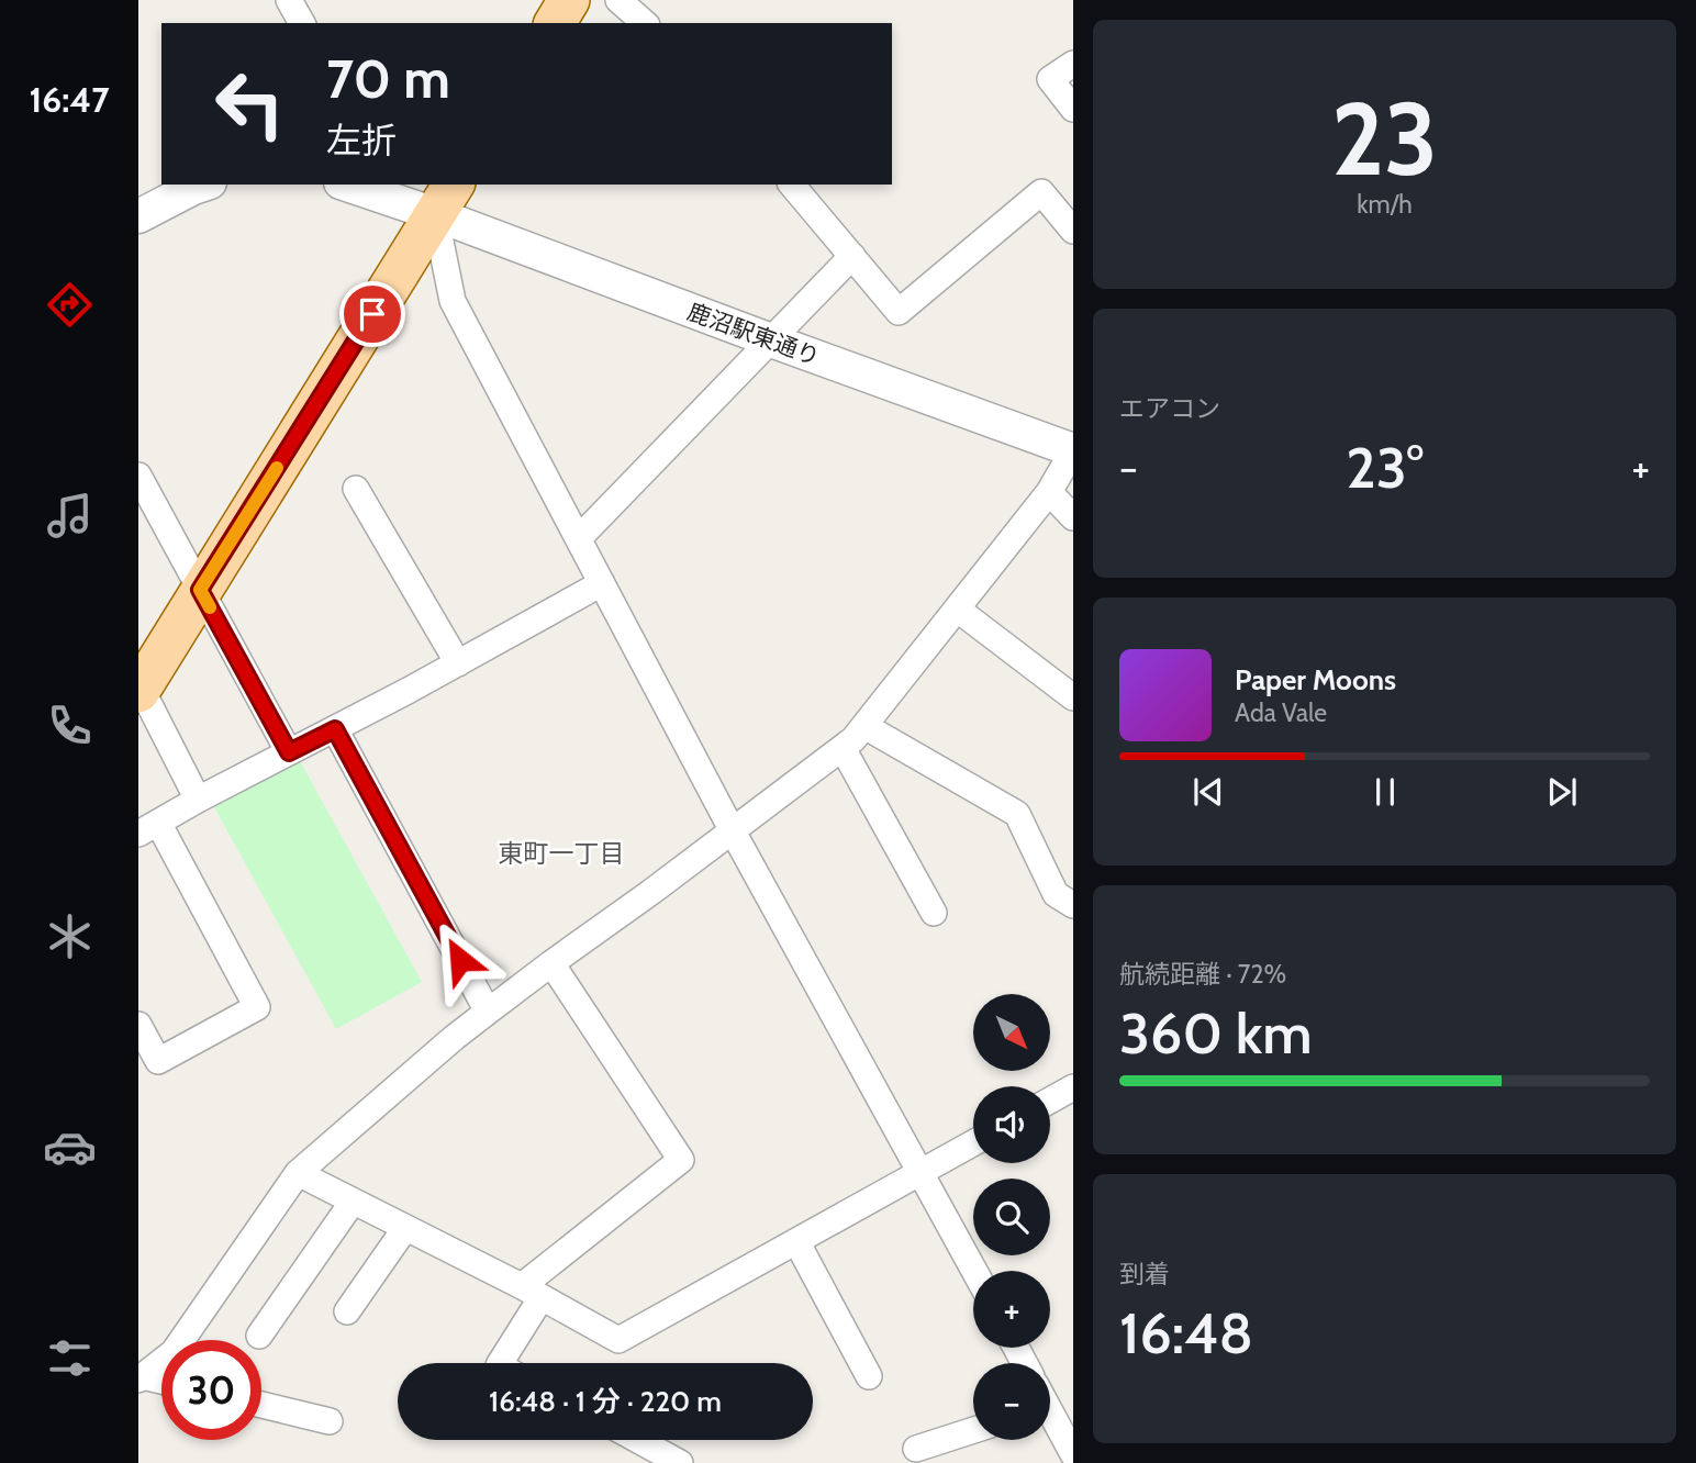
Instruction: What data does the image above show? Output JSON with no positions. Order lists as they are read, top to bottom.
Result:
{
  "streets": {
    "street": ["鹿沼駅東通り"]
  },
  "districts": ["東町一丁目"],
  "north": "bottom right",
  "page": {
    "tabs": "16:47",
    "tile": [
      ["23", "km/h"],
      "エアコン",
      ["航続距離 · 72%", "360 km"],
      ["到着", "16:48"]
    ],
    "turn": ["70 m", "左折"],
    "heat": ["−", "23°", "+"],
    "song": ["Paper Moons", "Ada Vale"],
    "map_buttons": ["+", "−"],
    "limit": "30",
    "trip": "16:48 · 1 分 · 220 m"
  }
}
